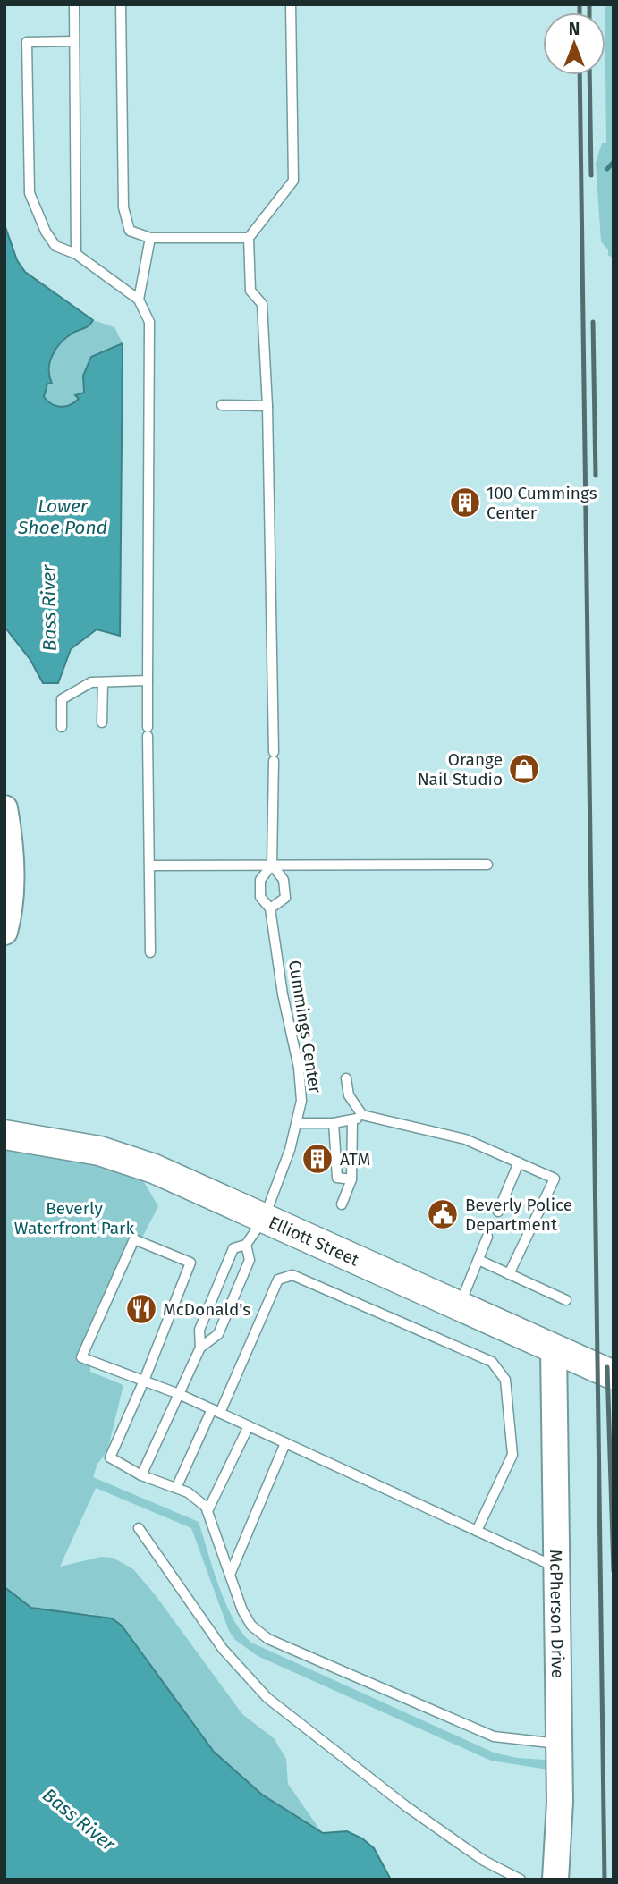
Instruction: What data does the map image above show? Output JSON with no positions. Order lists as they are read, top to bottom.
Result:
{
  "streets": {
    "main road": ["Elliott Street"],
    "street": ["McPherson Drive"],
    "lane": ["Cummings Center"]
  },
  "crossings": [
    ["Cummings Center", "Elliott Street"],
    ["Elliott Street", "McPherson Drive"]
  ],
  "water": ["Lower Shoe Pond", "Bass River"],
  "parks": ["Beverly Waterfront Park"],
  "places": {
    "building": ["100 Cummings Center", "ATM"],
    "shop": ["Orange Nail Studio"],
    "public building": ["Beverly Police Department"],
    "restaurant": ["McDonald's"]
  },
  "north": "top"
}
